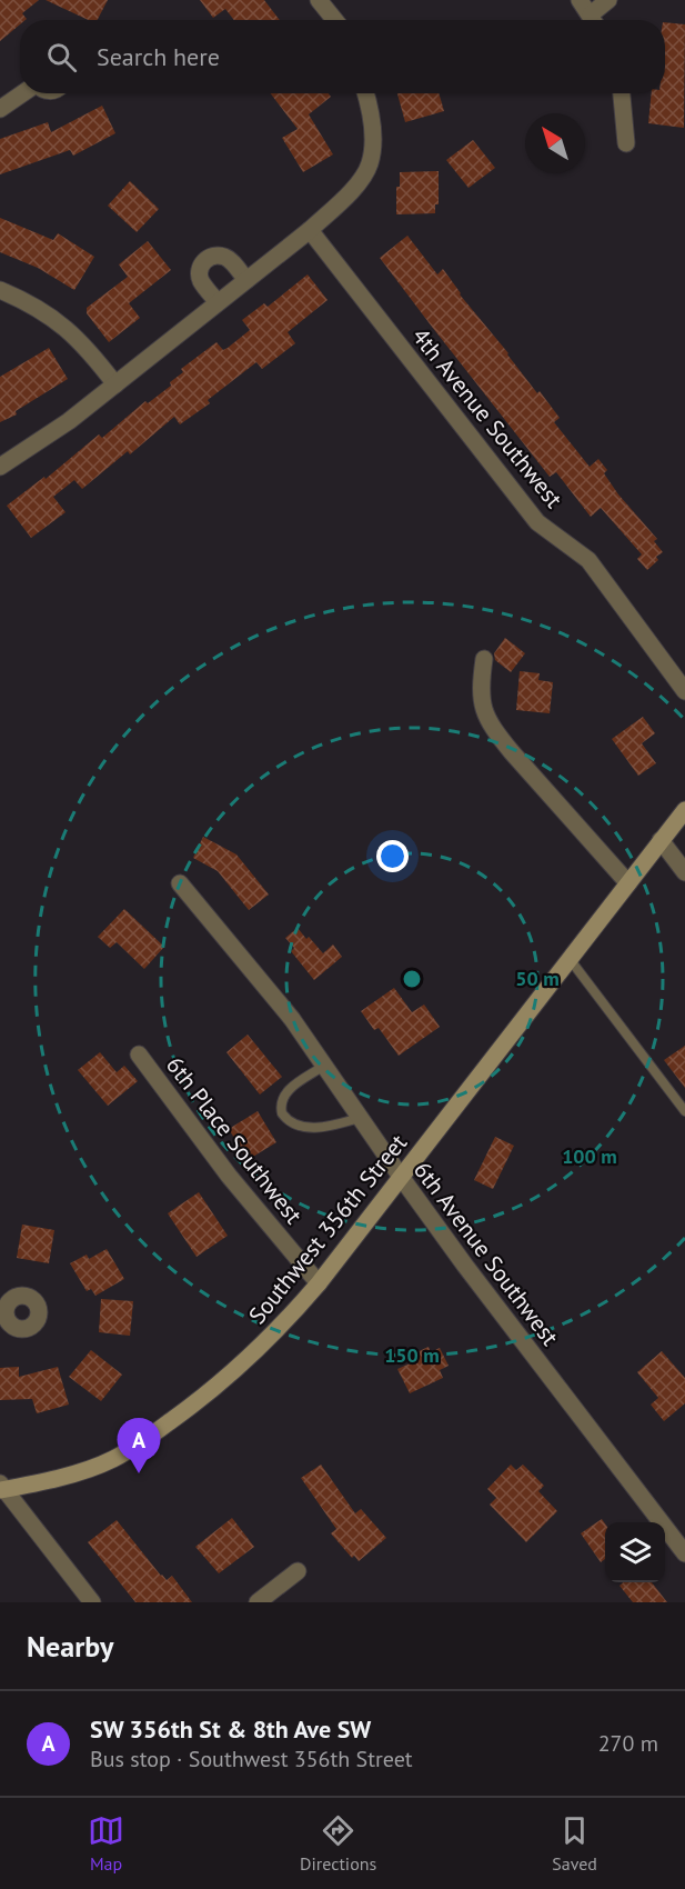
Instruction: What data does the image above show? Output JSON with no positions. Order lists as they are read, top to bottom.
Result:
{
  "streets": {
    "main road": ["Southwest 356th Street"],
    "street": ["4th Avenue Southwest", "6th Place Southwest", "6th Avenue Southwest"]
  },
  "crossings": [
    ["6th Place Southwest", "Southwest 356th Street"],
    ["Southwest 356th Street", "6th Avenue Southwest"]
  ],
  "north": "top left",
  "page": {
    "search": "Search here",
    "pins": "A",
    "heading": "Nearby",
    "list": [
      {
        "mark": "A",
        "name": "SW 356th St & 8th Ave SW",
        "note": "Bus stop · Southwest 356th Street",
        "value": "270 m"
      }
    ],
    "nav": ["Map", "Directions", "Saved"]
  },
  "rings": ["50 m", "100 m", "150 m"]
}
